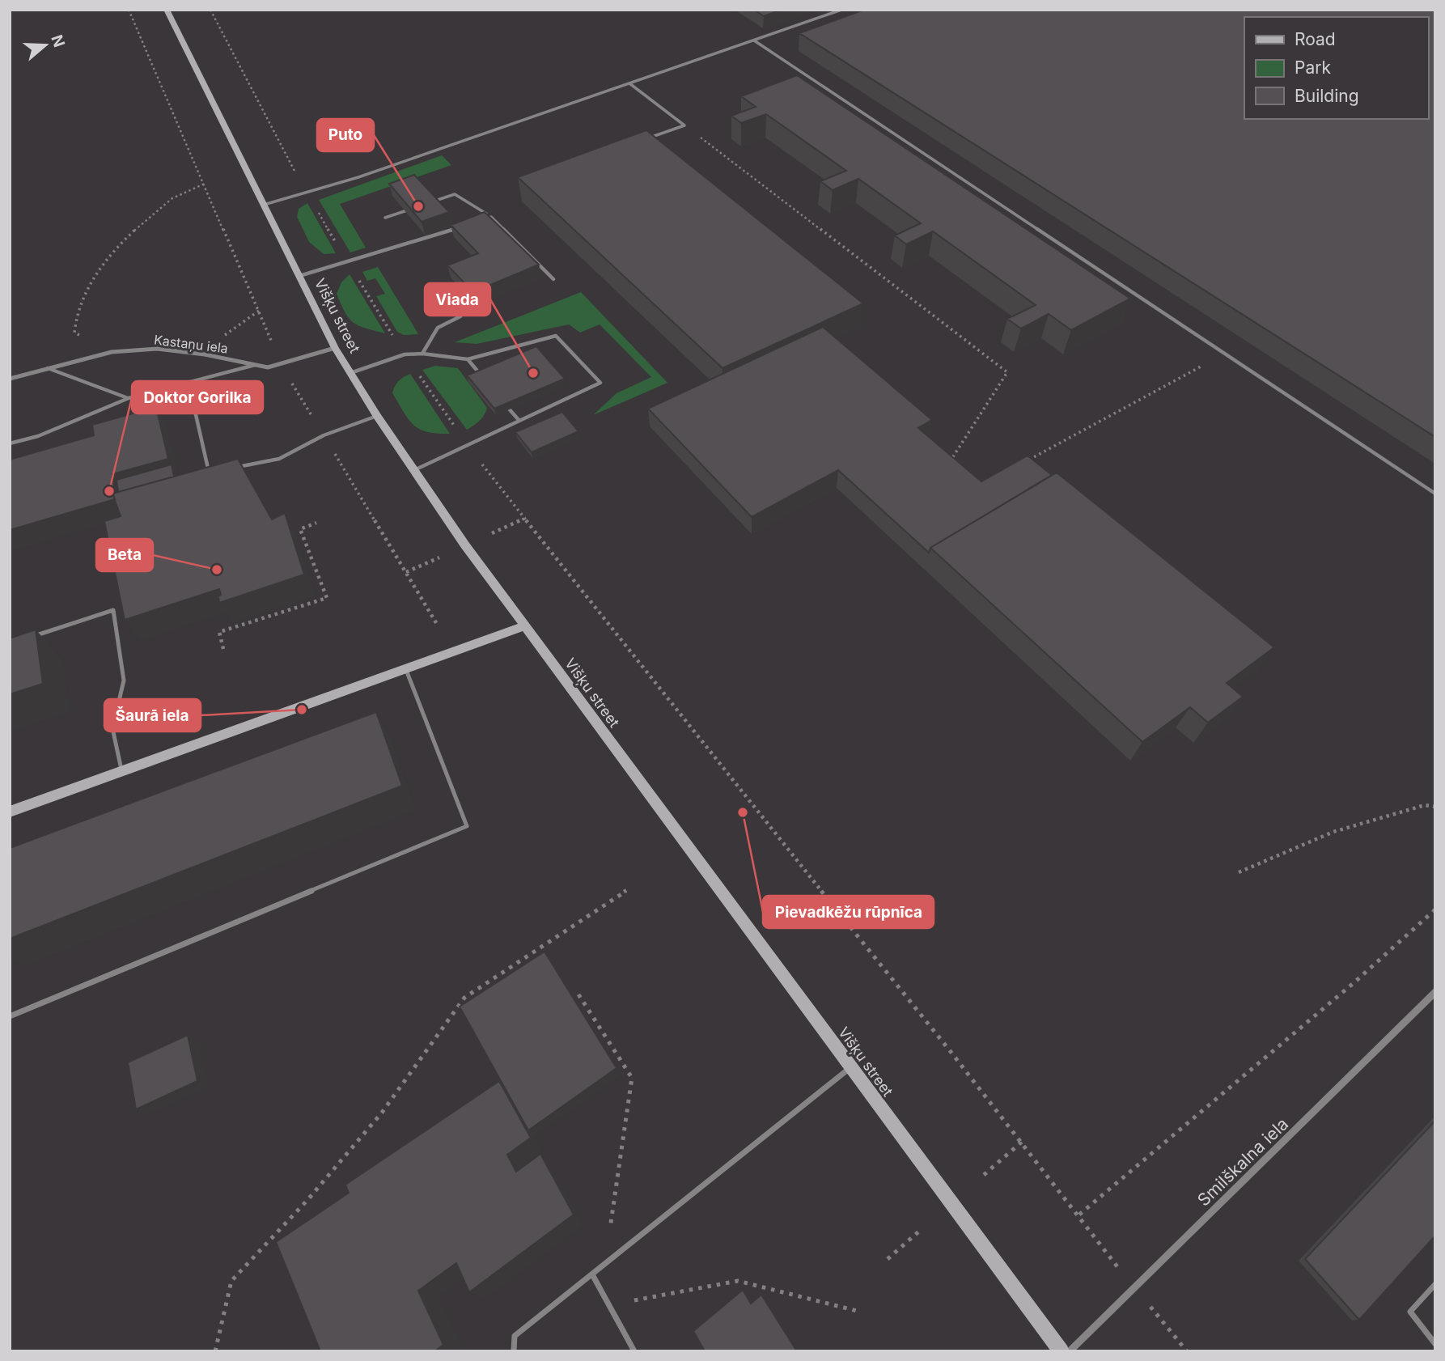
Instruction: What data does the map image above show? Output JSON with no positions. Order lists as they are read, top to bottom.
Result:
{
  "streets": {
    "street": ["Višķu street", "Kastaņu iela", "Smilškalna iela"]
  },
  "crossings": [
    ["Višķu street", "Kastaņu iela"]
  ],
  "places": [
    "Puto",
    "Viada",
    "Doktor Gorilka",
    "Beta",
    "Šaurā iela",
    "Pievadkēžu rūpnīca"
  ],
  "legend": ["Road", "Park", "Building"],
  "north": "right"
}
